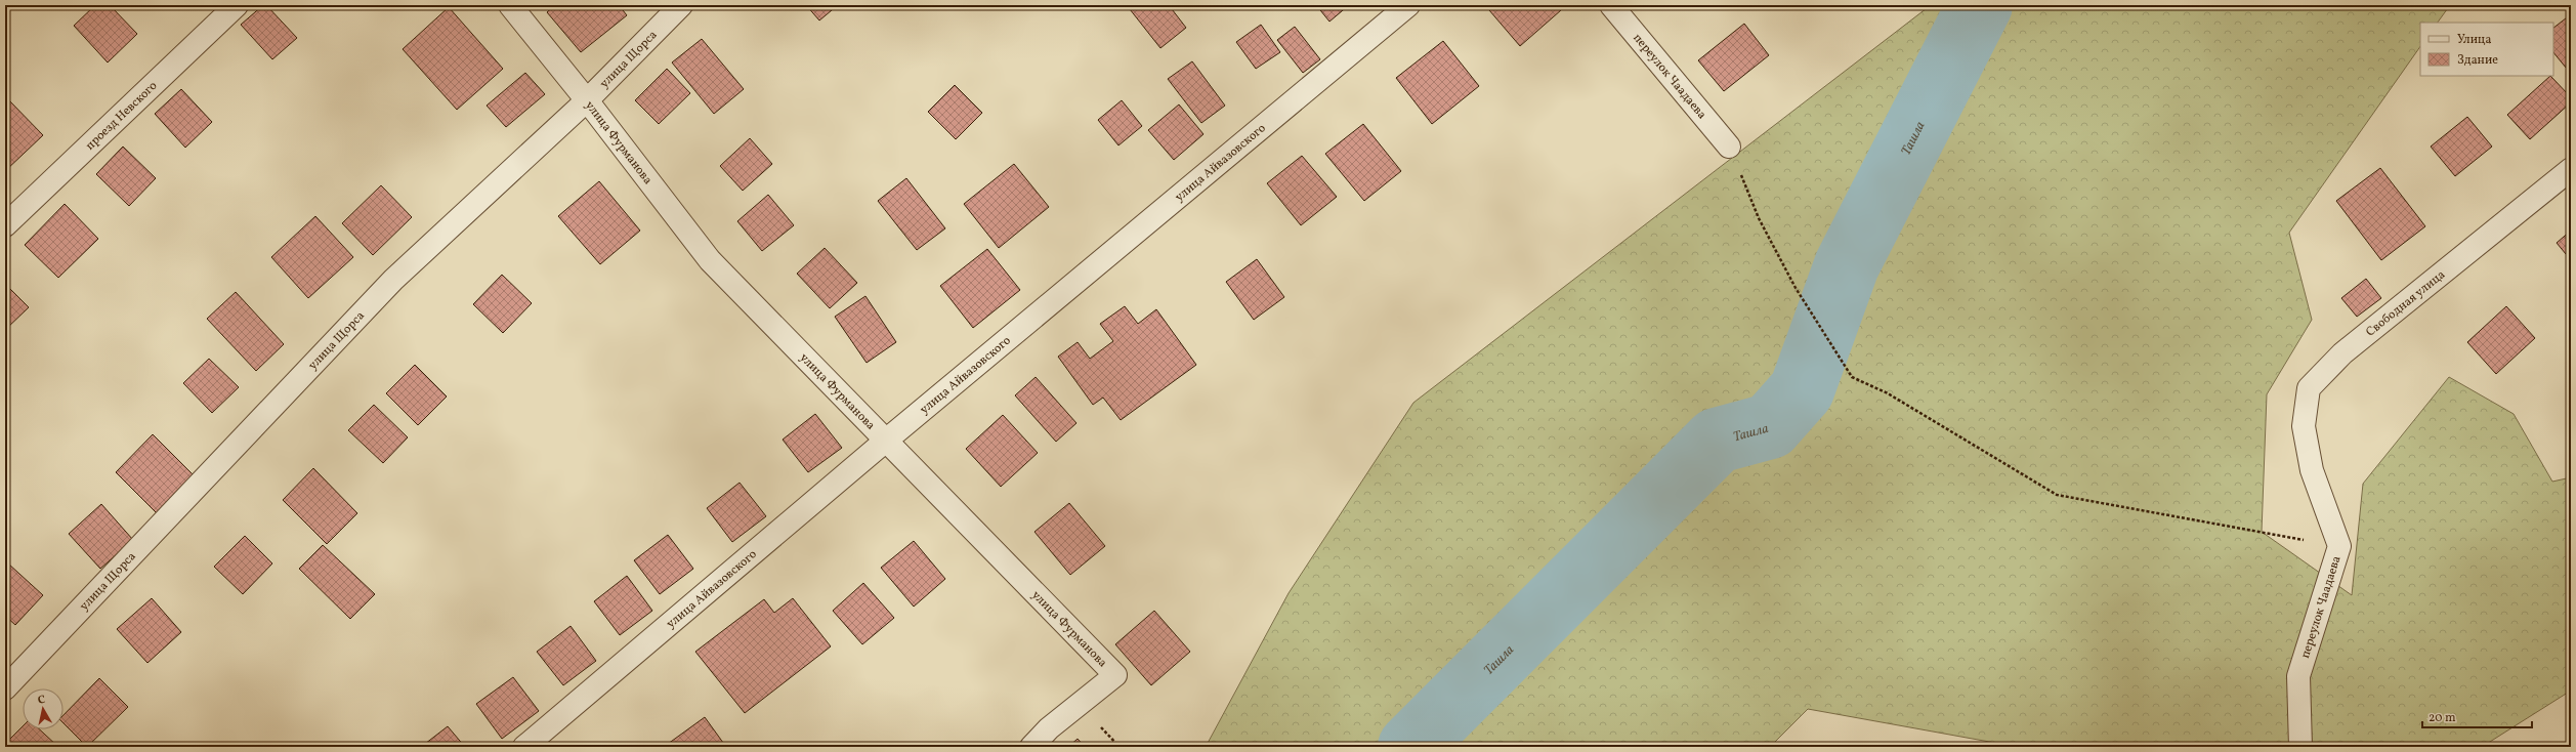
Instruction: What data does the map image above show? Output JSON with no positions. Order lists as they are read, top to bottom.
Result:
{
  "streets": {
    "street": [
      "улица Щорса",
      "переулок Чаадаева",
      "проезд Невского",
      "улица Фурманова",
      "улица Айвазовского",
      "Свободная улица"
    ]
  },
  "crossings": [
    ["улица Щорса", "улица Фурманова"],
    ["переулок Чаадаева", "Свободная улица"],
    ["улица Фурманова", "улица Айвазовского"]
  ],
  "water": ["Ташла"],
  "legend": ["Улица", "Здание"],
  "scale_bar": "20 m",
  "north": "top"
}
